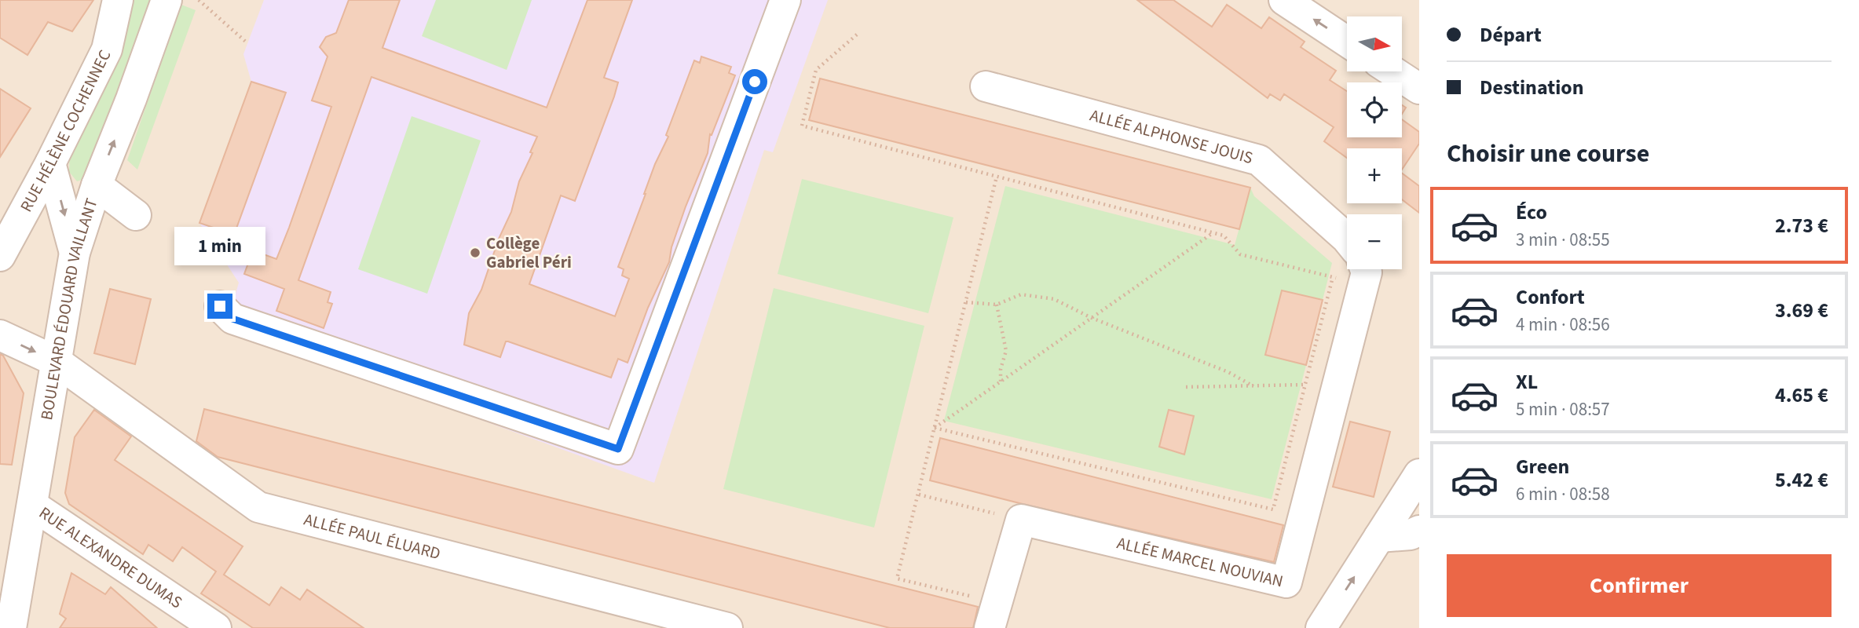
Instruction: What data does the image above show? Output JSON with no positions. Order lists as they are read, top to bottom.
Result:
{
  "streets": {
    "street": [
      "RUE HÉLÈNE COCHENNEC",
      "ALLÉE ALPHONSE JOUIS",
      "BOULEVARD ÉDOUARD VAILLANT",
      "ALLÉE PAUL ÉLUARD",
      "RUE ALEXANDRE DUMAS",
      "ALLÉE MARCEL NOUVIAN"
    ]
  },
  "crossings": [
    ["BOULEVARD ÉDOUARD VAILLANT", "ALLÉE PAUL ÉLUARD"],
    ["BOULEVARD ÉDOUARD VAILLANT", "RUE ALEXANDRE DUMAS"]
  ],
  "places": ["Collège Gabriel Péri"],
  "north": "right",
  "page": {
    "banner": ["Départ", "Destination"],
    "map_buttons": ["+", "−"],
    "heading": "Choisir une course",
    "list": [
      {
        "name": "Éco",
        "note": "3 min · 08:55",
        "value": "2.73 €"
      },
      {
        "name": "Confort",
        "note": "4 min · 08:56",
        "value": "3.69 €"
      },
      {
        "name": "XL",
        "note": "5 min · 08:57",
        "value": "4.65 €"
      },
      {
        "name": "Green",
        "note": "6 min · 08:58",
        "value": "5.42 €"
      }
    ],
    "bubble": "1 min",
    "buttons": "Confirmer"
  }
}
